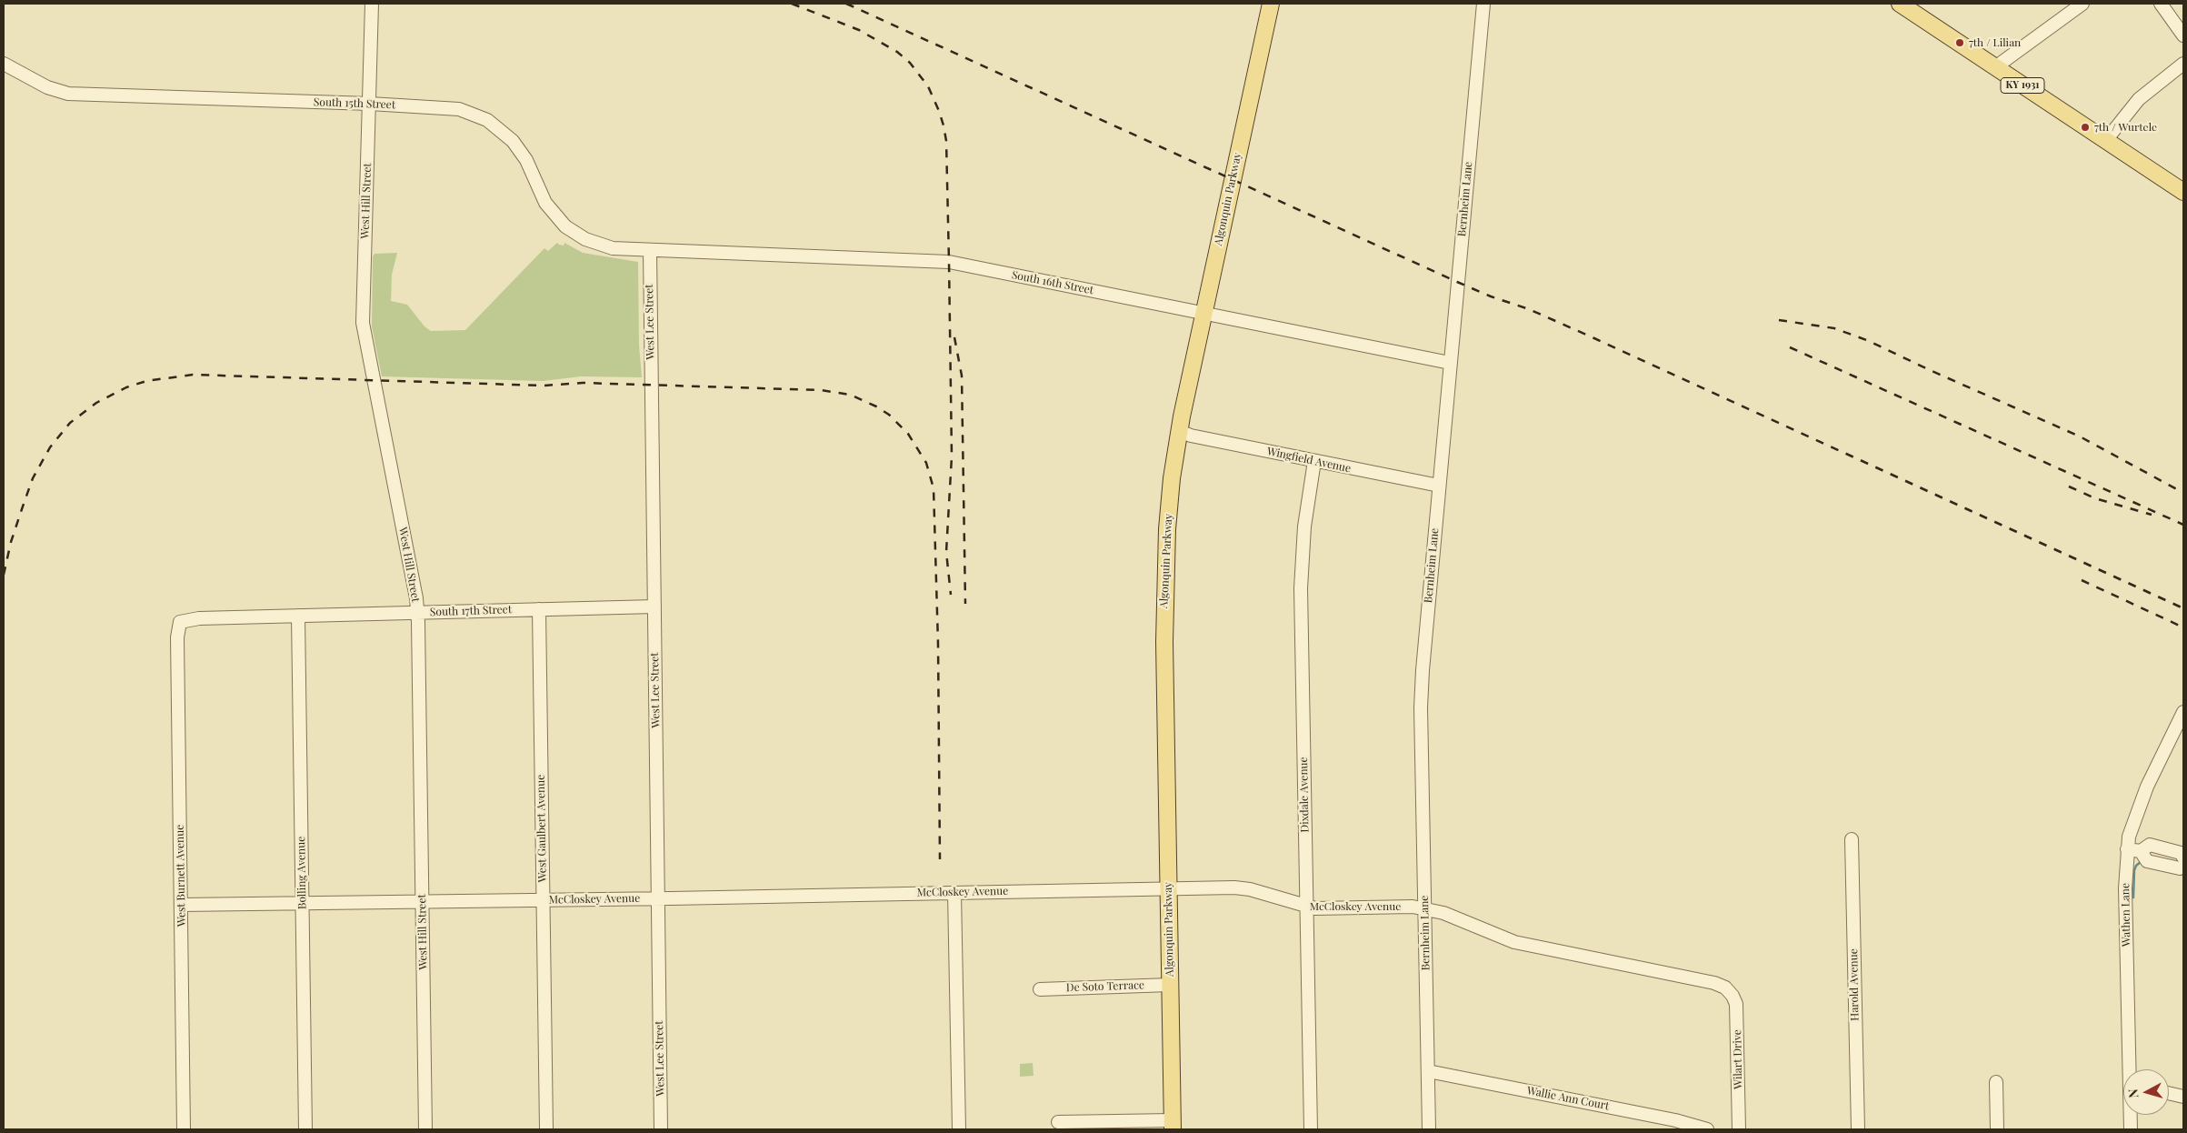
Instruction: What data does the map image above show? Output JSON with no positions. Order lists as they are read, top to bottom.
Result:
{
  "streets": {
    "main road": ["KY 1931", "Algonquin Parkway"],
    "street": [
      "South 15th Street",
      "Bernheim Lane",
      "West Hill Street",
      "South 16th Street",
      "West Lee Street",
      "Wingfield Avenue",
      "South 17th Street",
      "Dixdale Avenue",
      "West Gaulbert Avenue",
      "Bolling Avenue",
      "West Burnett Avenue",
      "McCloskey Avenue",
      "Wathen Lane",
      "Harold Avenue",
      "De Soto Terrace",
      "Wilart Drive",
      "Wallie Ann Court"
    ]
  },
  "crossings": [
    ["South 15th Street", "West Hill Street"],
    ["South 15th Street", "South 16th Street"],
    ["South 15th Street", "West Lee Street"],
    ["Algonquin Parkway", "South 16th Street"],
    ["Algonquin Parkway", "Wingfield Avenue"],
    ["Algonquin Parkway", "McCloskey Avenue"],
    ["Algonquin Parkway", "De Soto Terrace"],
    ["Bernheim Lane", "South 16th Street"],
    ["Bernheim Lane", "Wingfield Avenue"],
    ["Bernheim Lane", "McCloskey Avenue"],
    ["Bernheim Lane", "Wallie Ann Court"],
    ["West Hill Street", "South 17th Street"],
    ["West Hill Street", "McCloskey Avenue"],
    ["South 16th Street", "West Lee Street"],
    ["West Lee Street", "South 17th Street"],
    ["West Lee Street", "McCloskey Avenue"],
    ["Wingfield Avenue", "Dixdale Avenue"],
    ["South 17th Street", "West Gaulbert Avenue"],
    ["South 17th Street", "Bolling Avenue"],
    ["South 17th Street", "West Burnett Avenue"],
    ["Dixdale Avenue", "McCloskey Avenue"],
    ["West Gaulbert Avenue", "McCloskey Avenue"],
    ["Bolling Avenue", "McCloskey Avenue"],
    ["West Burnett Avenue", "McCloskey Avenue"],
    ["McCloskey Avenue", "Wilart Drive"]
  ],
  "places": ["7th / Lilian", "7th / Wurtele"],
  "north": "left"
}
